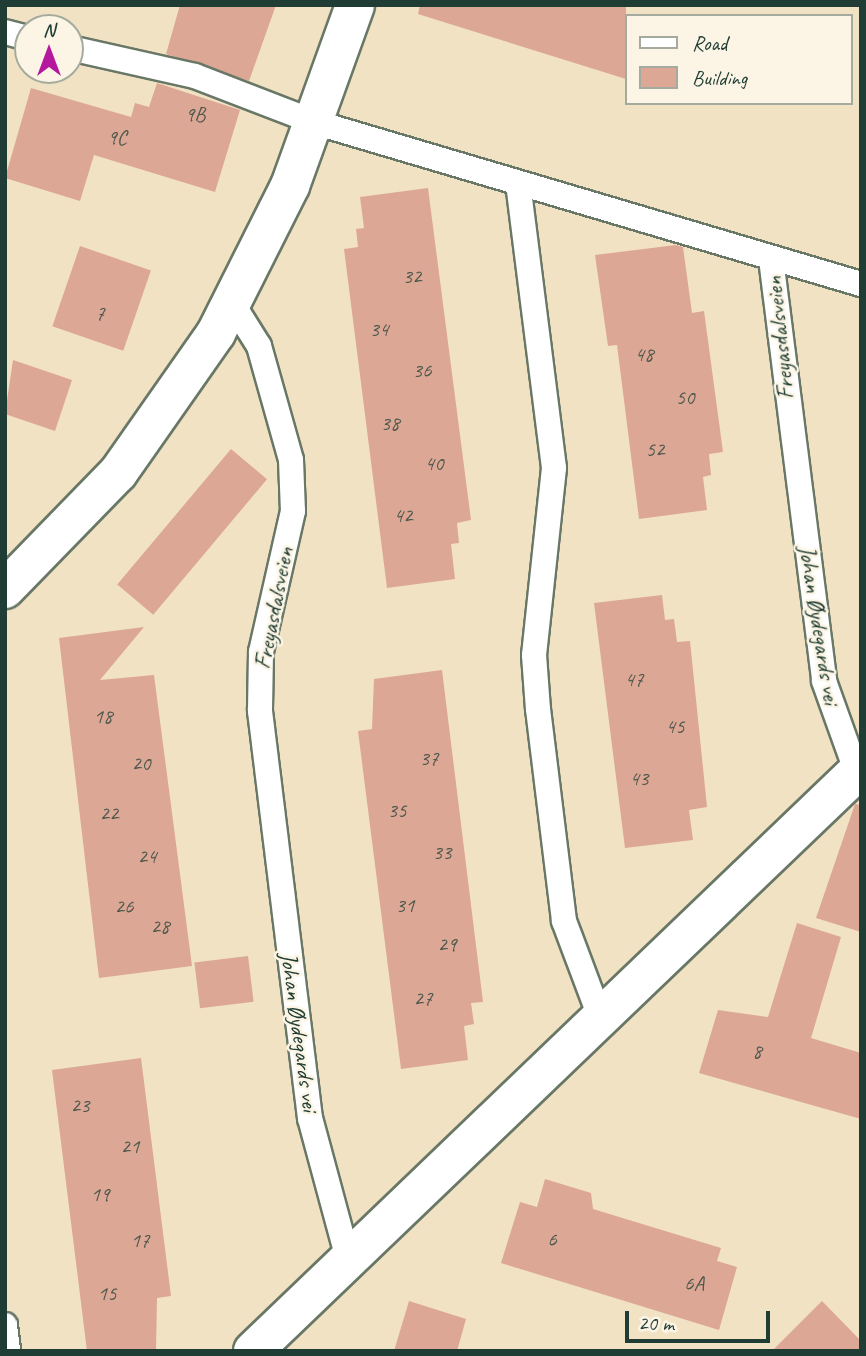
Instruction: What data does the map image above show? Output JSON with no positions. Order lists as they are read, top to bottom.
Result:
{
  "streets": {
    "street": ["Johan Øydegards vei"],
    "lane": ["Freyasdalsveien"]
  },
  "crossings": [
    ["Freyasdalsveien", "Johan Øydegards vei"]
  ],
  "house_numbers": [
    "9B",
    "9C",
    "32",
    "7",
    "34",
    "48",
    "36",
    "50",
    "38",
    "52",
    "40",
    "42",
    "47",
    "18",
    "45",
    "37",
    "20",
    "43",
    "35",
    "22",
    "33",
    "24",
    "31",
    "26",
    "28",
    "29",
    "27",
    "8",
    "23",
    "21",
    "19",
    "6",
    "17",
    "6A",
    "15"
  ],
  "legend": ["Road", "Building"],
  "scale_bar": "20 m",
  "north": "top"
}
